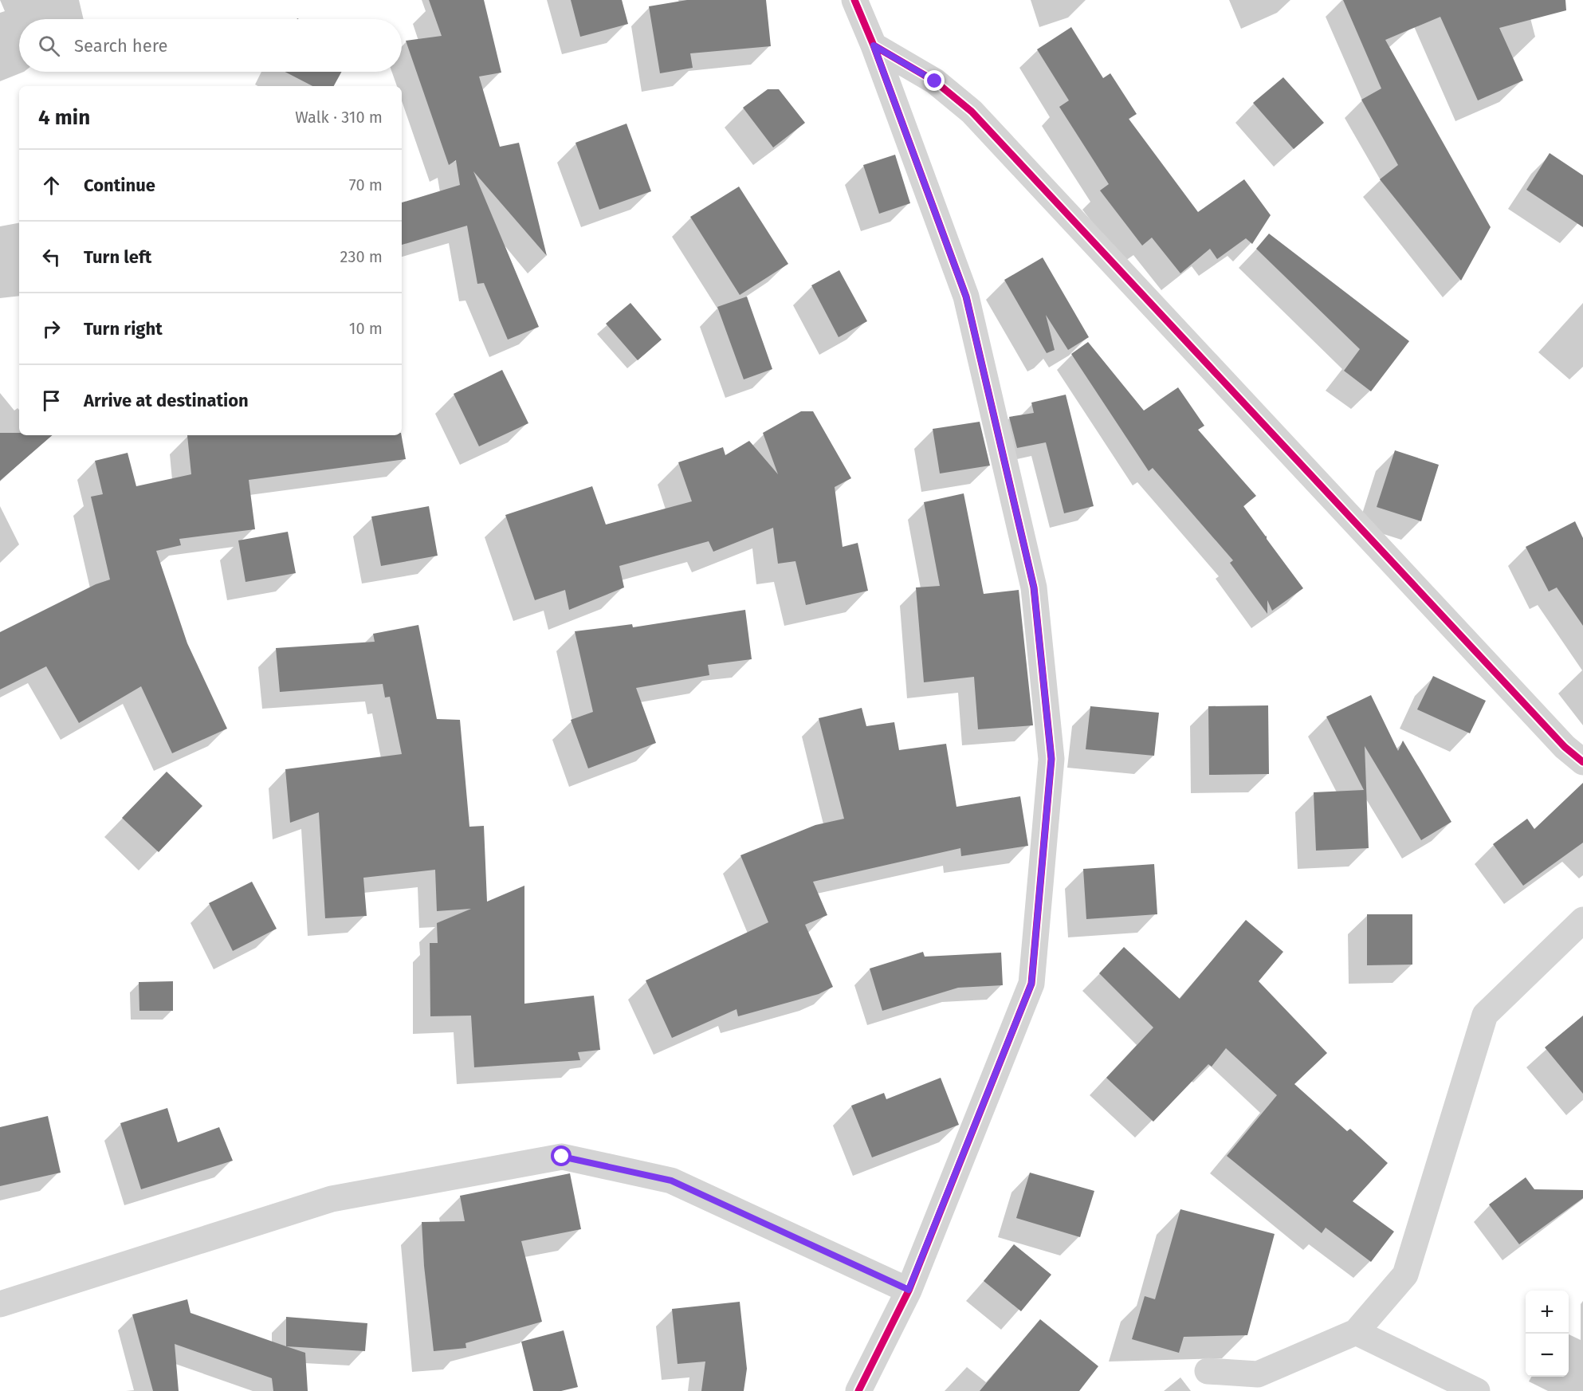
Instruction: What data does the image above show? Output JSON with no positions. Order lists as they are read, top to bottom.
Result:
{
  "page": {
    "search": "Search here",
    "heading": ["4 min", "Walk · 310 m"],
    "list": [
      ["Continue", "70 m"],
      ["Turn left", "230 m"],
      ["Turn right", "10 m"],
      "Arrive at destination"
    ],
    "map_buttons": ["+", "−"]
  }
}
